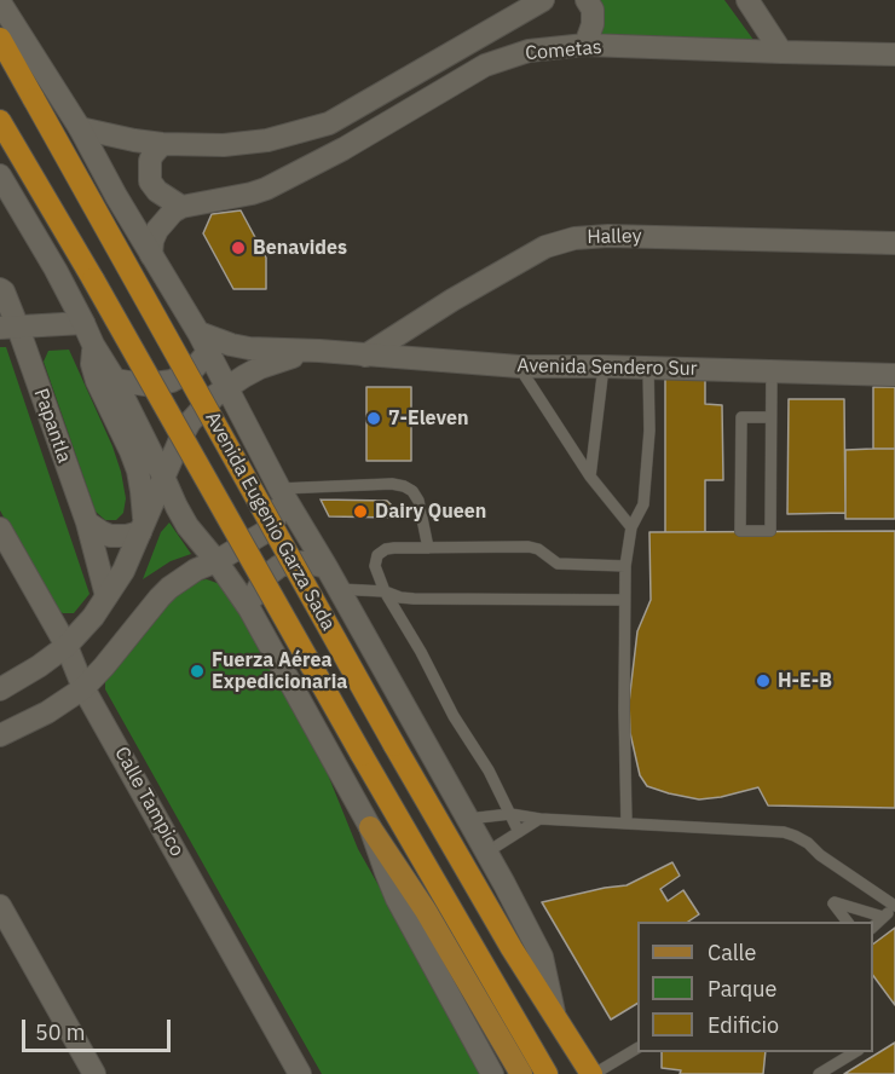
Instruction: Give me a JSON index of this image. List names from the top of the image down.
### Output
{
  "streets": {
    "highway": ["Avenida Eugenio Garza Sada"],
    "main road": [
      "Cometas",
      "Halley",
      "Avenida Sendero Sur",
      "Papantla",
      "Calle Tampico"
    ]
  },
  "crossings": [
    ["Halley", "Avenida Sendero Sur"]
  ],
  "places": [
    "Benavides",
    "7-Eleven",
    "Dairy Queen",
    "Fuerza Aérea Expedicionaria",
    "H-E-B"
  ],
  "legend": ["Calle", "Parque", "Edificio"],
  "scale_bar": "50 m"
}
